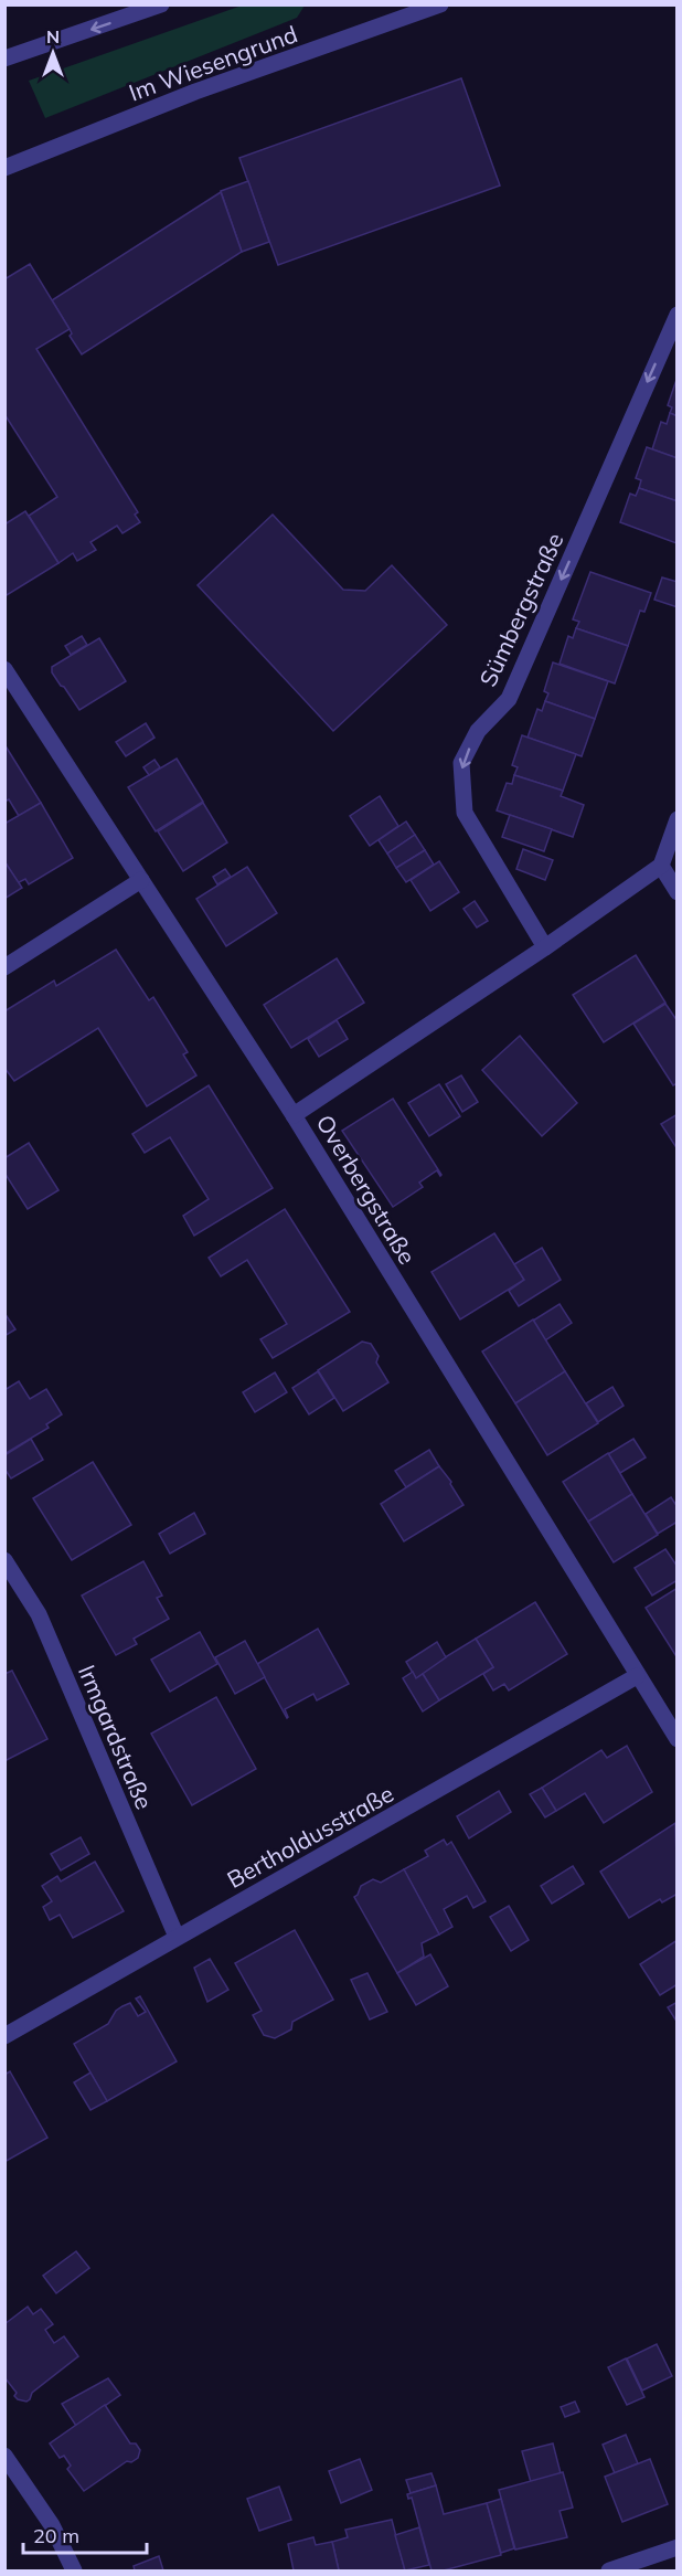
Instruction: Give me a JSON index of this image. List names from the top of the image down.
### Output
{
  "streets": {
    "street": [
      "Im Wiesengrund",
      "Sümbergstraße",
      "Overbergstraße",
      "Irmgardstraße",
      "Bertholdusstraße"
    ]
  },
  "crossings": [
    ["Overbergstraße", "Bertholdusstraße"],
    ["Irmgardstraße", "Bertholdusstraße"]
  ],
  "one_way": ["Sümbergstraße"],
  "scale_bar": "20 m",
  "north": "top"
}
